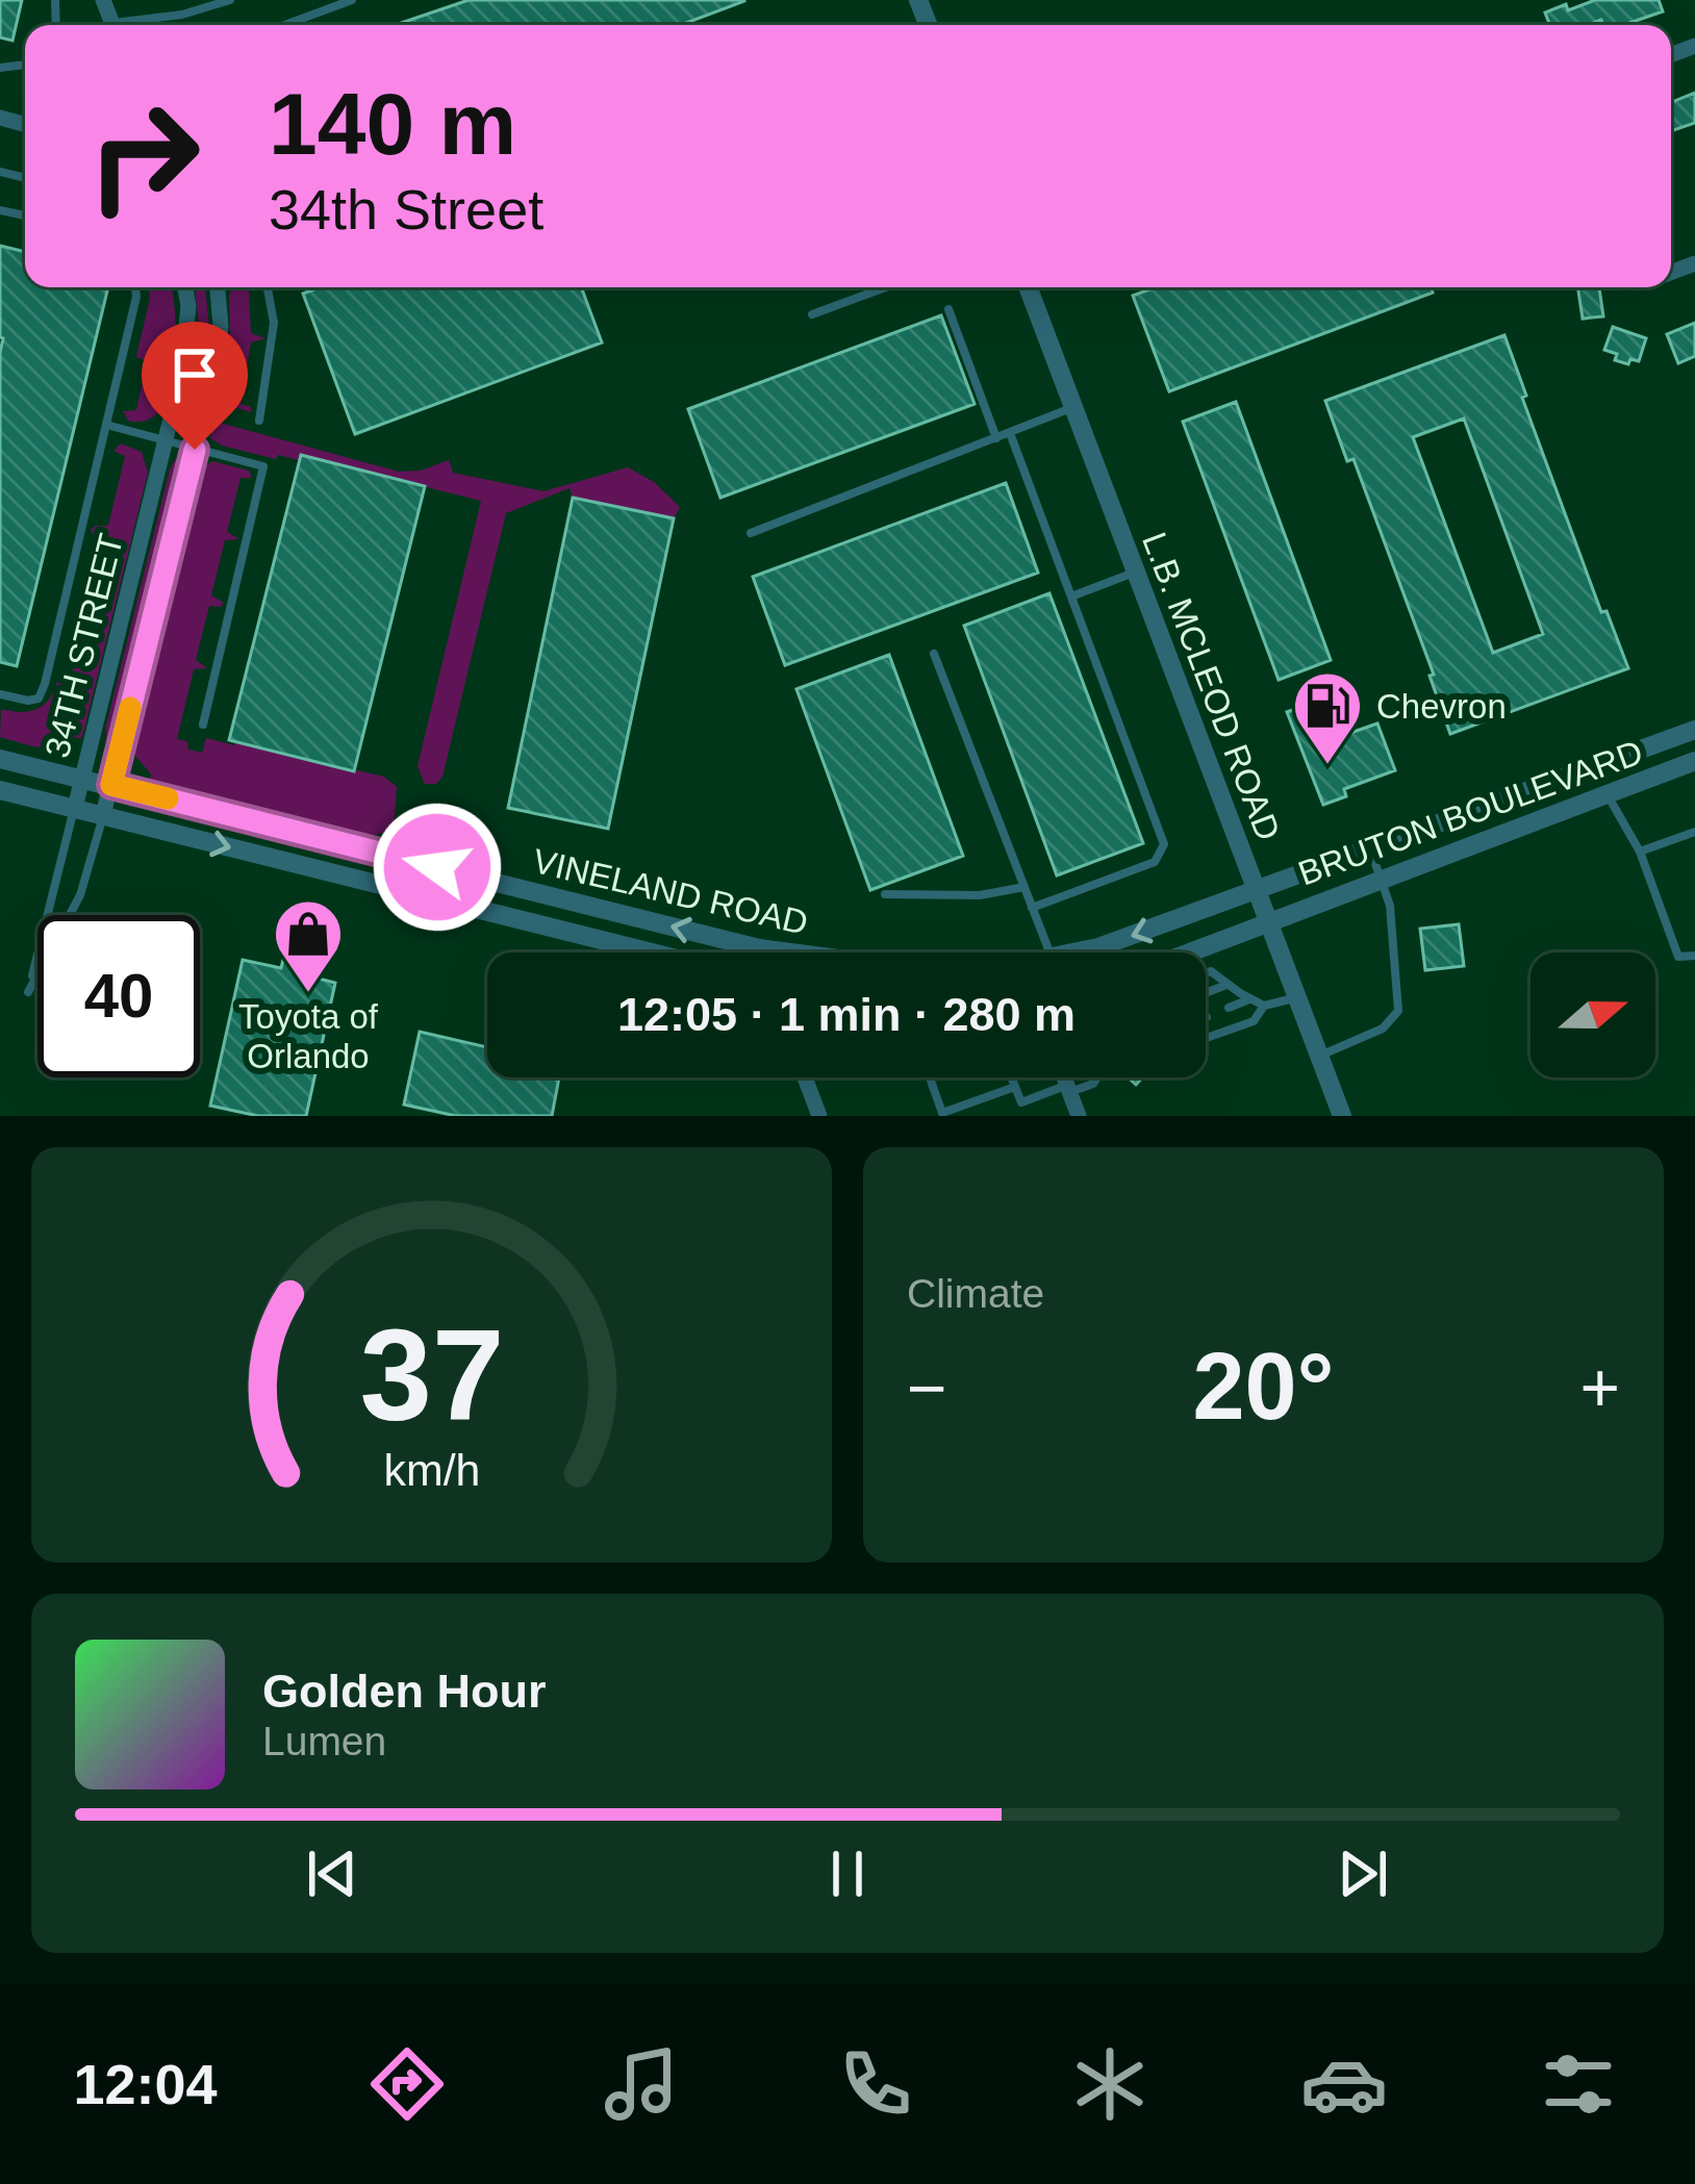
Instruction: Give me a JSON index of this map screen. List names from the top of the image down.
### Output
{
  "streets": {
    "street": [
      "34TH STREET",
      "L.B. MCLEOD ROAD",
      "BRUTON BOULEVARD",
      "VINELAND ROAD"
    ]
  },
  "crossings": [
    ["34TH STREET", "VINELAND ROAD"],
    ["L.B. MCLEOD ROAD", "BRUTON BOULEVARD"],
    ["L.B. MCLEOD ROAD", "VINELAND ROAD"],
    ["BRUTON BOULEVARD", "VINELAND ROAD"]
  ],
  "places": {
    "fuel station": ["Chevron"],
    "shop": ["Toyota of Orlando"]
  },
  "north": "right",
  "page": {
    "turn": ["140 m", "34th Street"],
    "limit": "40",
    "trip": "12:05 · 1 min · 280 m",
    "tile": "Climate",
    "heat": ["−", "20°", "+"],
    "song": ["Golden Hour", "Lumen"],
    "tabs": "12:04",
    "gauge": ["37", "km/h"]
  }
}
